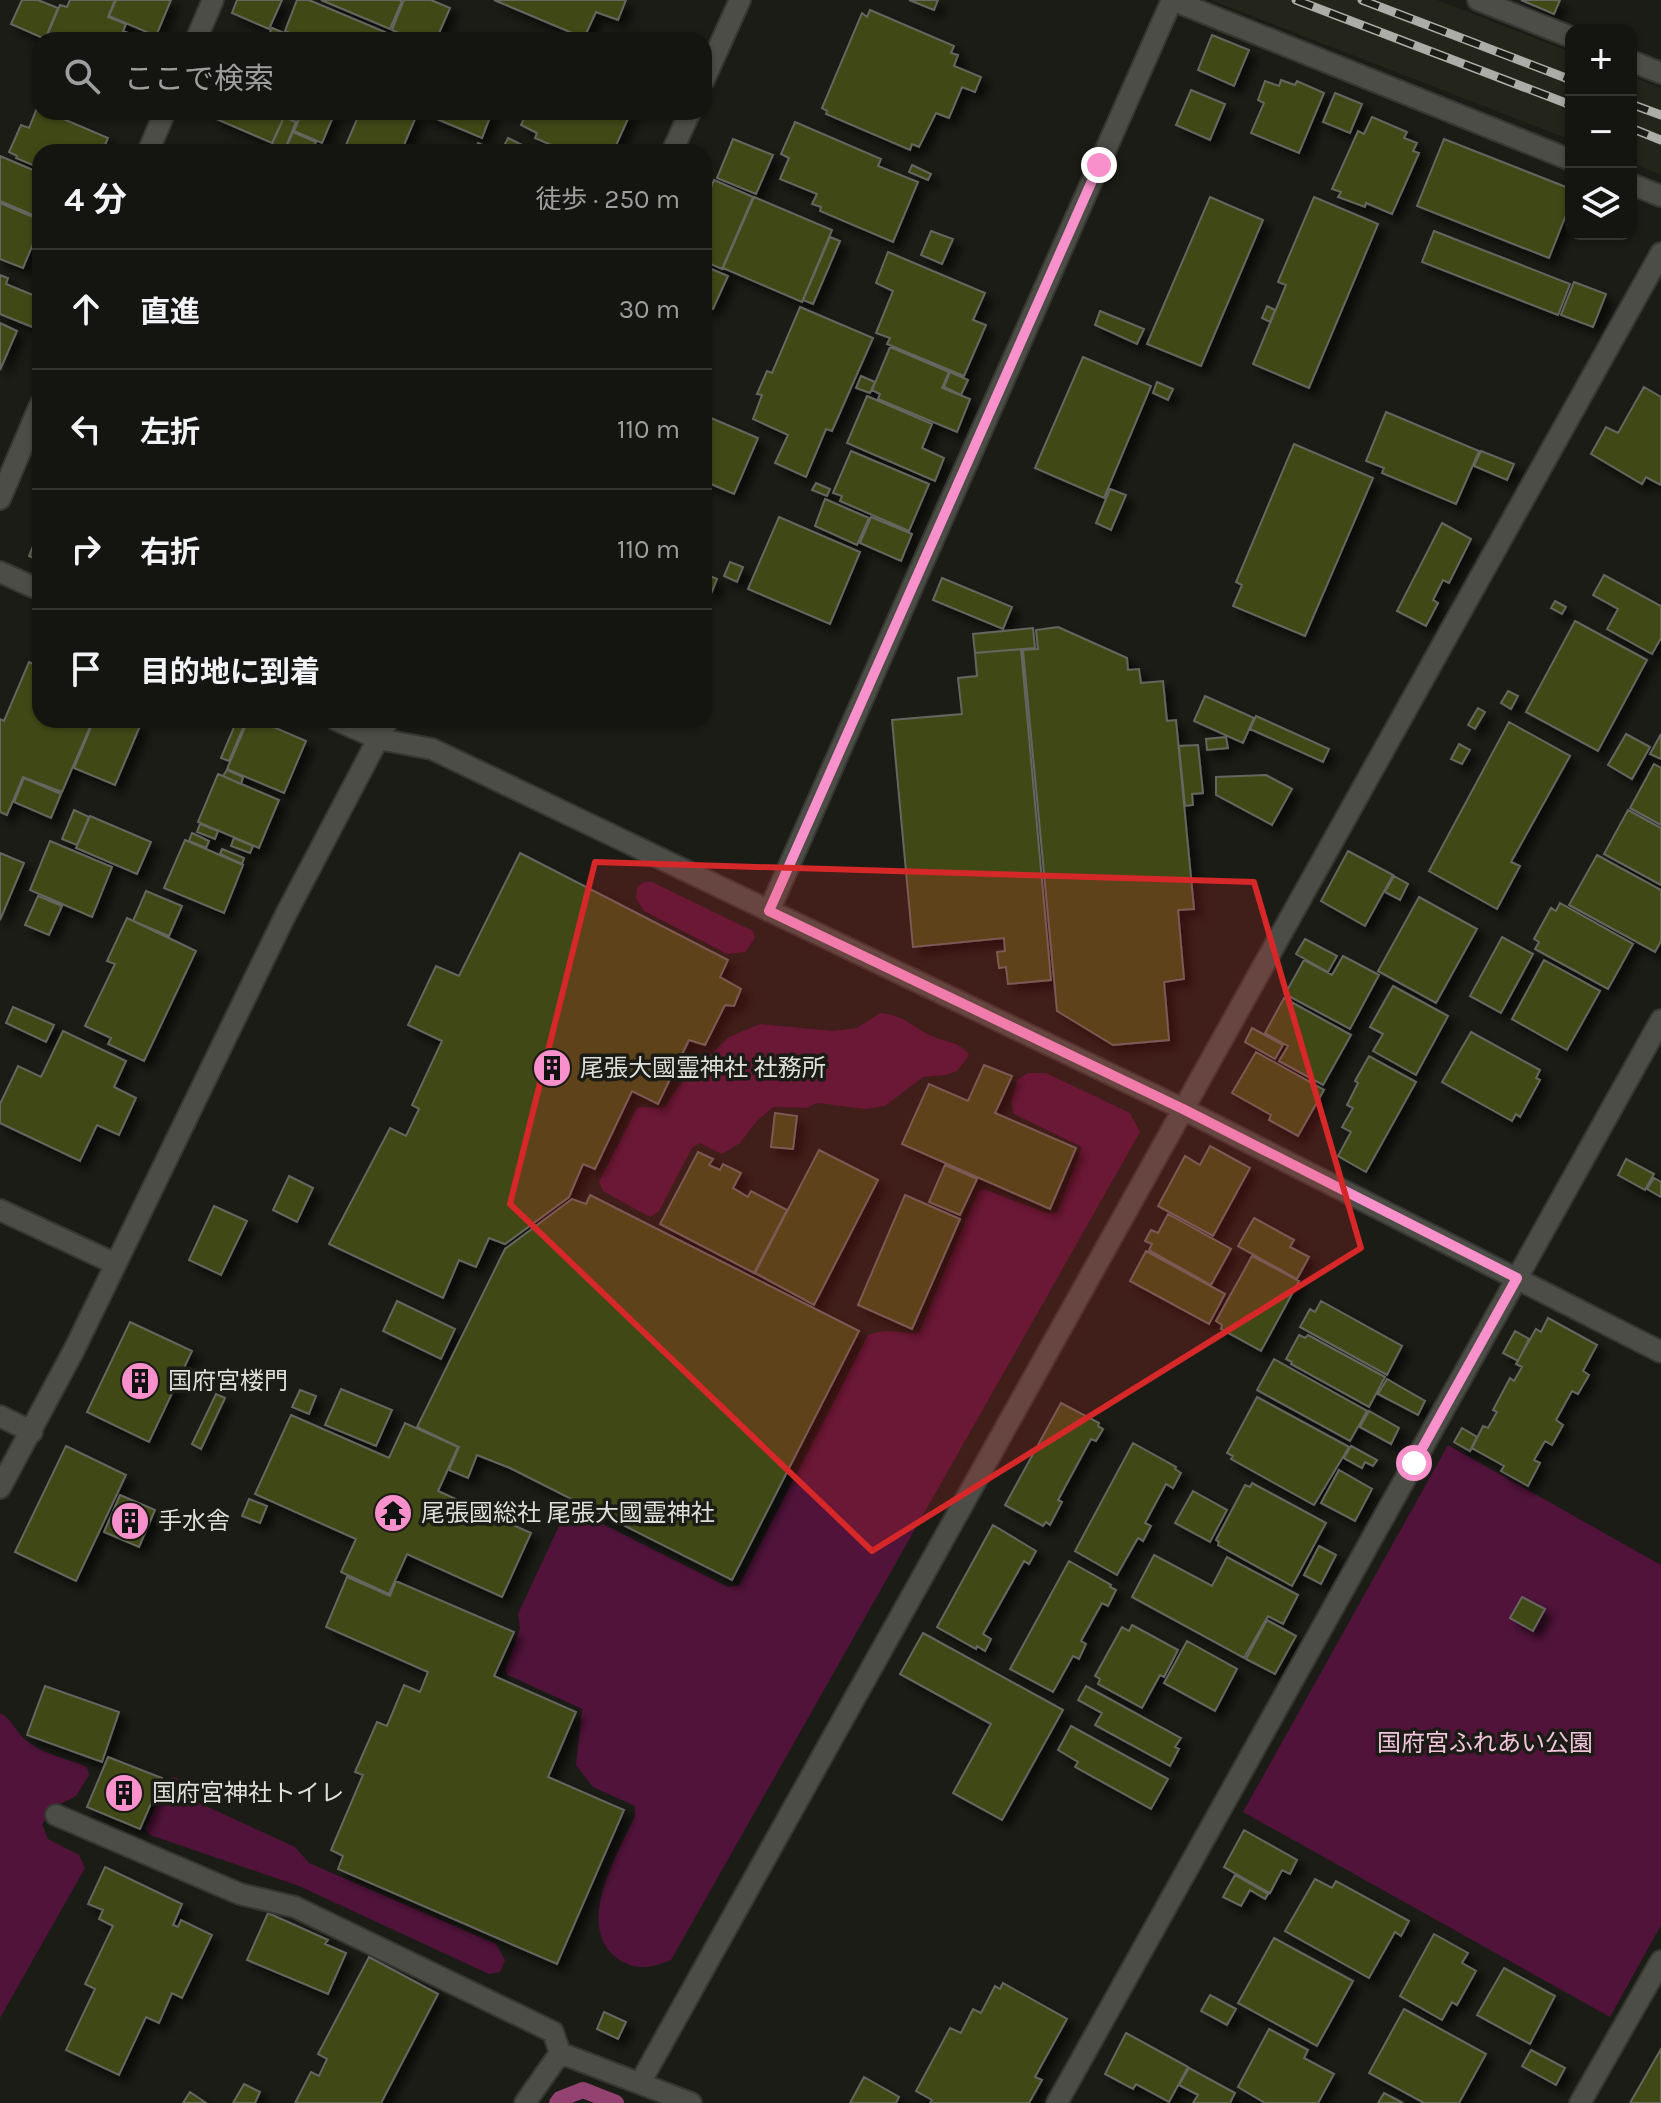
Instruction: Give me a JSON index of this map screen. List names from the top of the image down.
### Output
{
  "parks": ["国府宮ふれあい公園"],
  "places": {
    "building": [
      "尾張大國霊神社 社務所",
      "国府宮楼門",
      "手水舎",
      "国府宮神社トイレ"
    ],
    "temple": ["尾張國総社 尾張大國霊神社"]
  },
  "page": {
    "map_buttons": ["+", "−"],
    "search": "ここで検索",
    "heading": ["4 分", "徒歩 · 250 m"],
    "list": [
      ["直進", "30 m"],
      ["左折", "110 m"],
      ["右折", "110 m"],
      "目的地に到着"
    ]
  }
}
